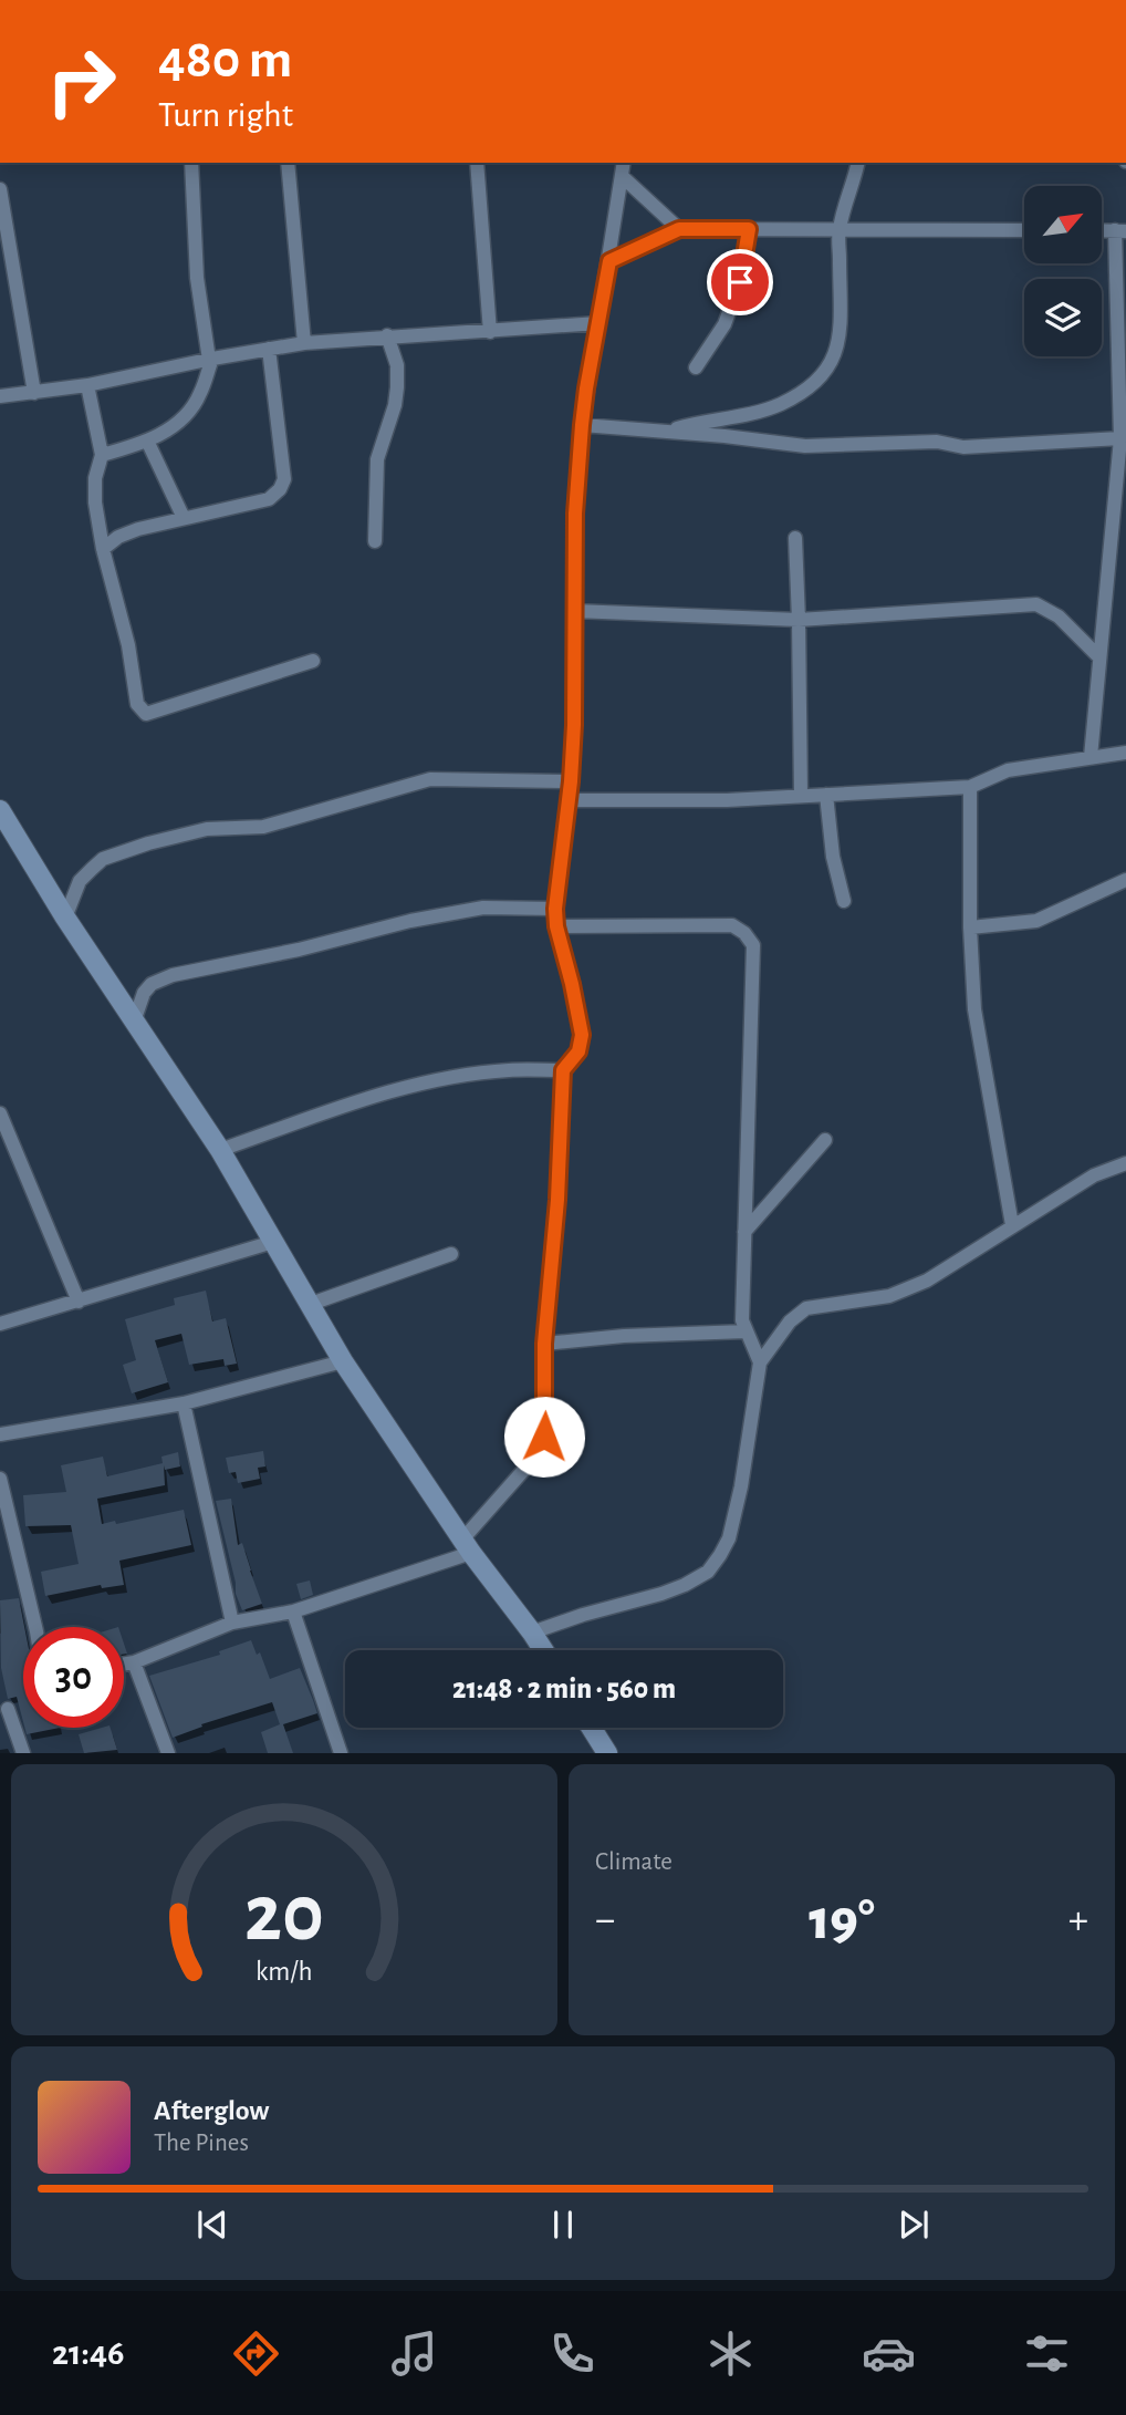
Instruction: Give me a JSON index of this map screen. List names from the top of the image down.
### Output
{
  "north": "top right",
  "page": {
    "turn": ["480 m", "Turn right"],
    "limit": "30",
    "trip": "21:48 · 2 min · 560 m",
    "tile": "Climate",
    "heat": ["−", "19°", "+"],
    "song": ["Afterglow", "The Pines"],
    "tabs": "21:46",
    "gauge": ["20", "km/h"]
  }
}
